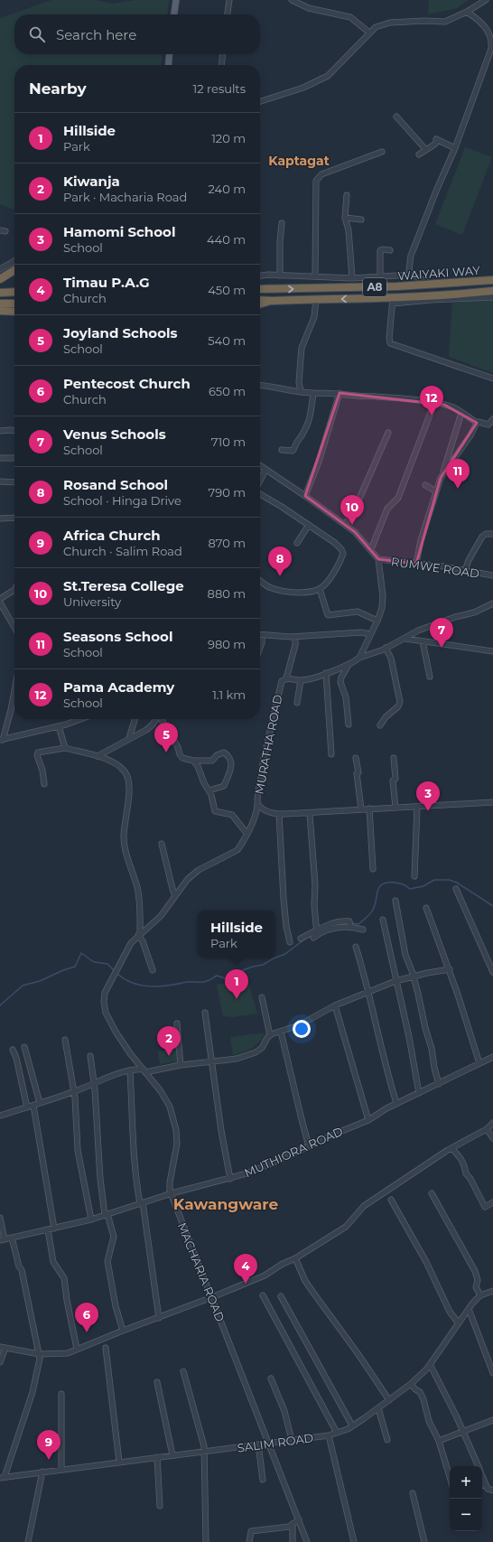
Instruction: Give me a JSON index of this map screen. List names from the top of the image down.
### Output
{
  "streets": {
    "highway": ["WAIYAKI WAY", "A8"],
    "street": [
      "RUMWE ROAD",
      "MURATHA ROAD",
      "MUTHIORA ROAD",
      "MACHARIA ROAD",
      "SALIM ROAD"
    ]
  },
  "crossings": [
    ["MURATHA ROAD", "MACHARIA ROAD"],
    ["MUTHIORA ROAD", "MACHARIA ROAD"],
    ["MACHARIA ROAD", "SALIM ROAD"]
  ],
  "districts": ["Kaptagat", "Kawangware"],
  "page": {
    "search": "Search here",
    "heading": ["Nearby", "12 results"],
    "list": [
      {
        "mark": "1",
        "name": "Hillside",
        "note": "Park",
        "value": "120 m"
      },
      {
        "mark": "2",
        "name": "Kiwanja",
        "note": "Park · Macharia Road",
        "value": "240 m"
      },
      {
        "mark": "3",
        "name": "Hamomi School",
        "note": "School",
        "value": "440 m"
      },
      {
        "mark": "4",
        "name": "Timau P.A.G",
        "note": "Church",
        "value": "450 m"
      },
      {
        "mark": "5",
        "name": "Joyland Schools",
        "note": "School",
        "value": "540 m"
      },
      {
        "mark": "6",
        "name": "Pentecost Church",
        "note": "Church",
        "value": "650 m"
      },
      {
        "mark": "7",
        "name": "Venus Schools",
        "note": "School",
        "value": "710 m"
      },
      {
        "mark": "8",
        "name": "Rosand School",
        "note": "School · Hinga Drive",
        "value": "790 m"
      },
      {
        "mark": "9",
        "name": "Africa Church",
        "note": "Church · Salim Road",
        "value": "870 m"
      },
      {
        "mark": "10",
        "name": "St.Teresa College",
        "note": "University",
        "value": "880 m"
      },
      {
        "mark": "11",
        "name": "Seasons School",
        "note": "School",
        "value": "980 m"
      },
      {
        "mark": "12",
        "name": "Pama Academy",
        "note": "School",
        "value": "1.1 km"
      }
    ],
    "pins": [
      "12",
      "11",
      "10",
      "8",
      "7",
      "5",
      "3",
      "1",
      "2",
      "4",
      "6",
      "9"
    ],
    "popup": ["Hillside", "Park"],
    "map_buttons": ["+", "−"]
  }
}
